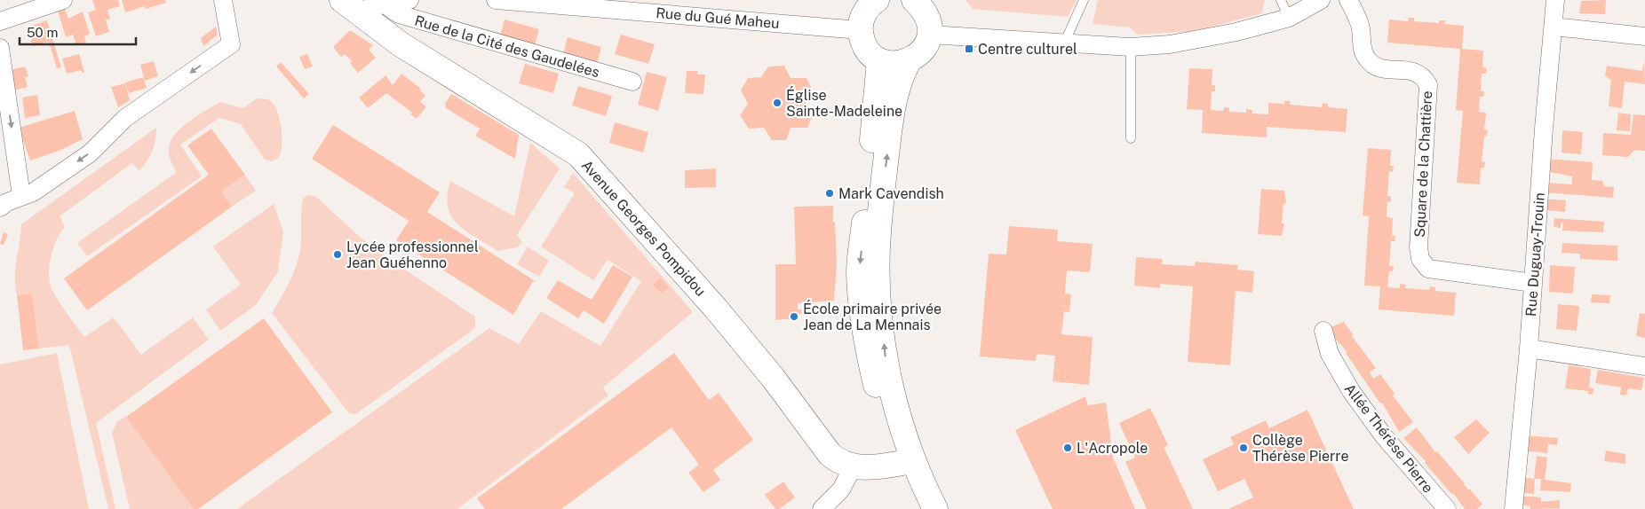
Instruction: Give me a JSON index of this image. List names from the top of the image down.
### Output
{
  "streets": {
    "street": [
      "Rue du Gué Maheu",
      "Rue de la Cité des Gaudelées",
      "Square de la Chattière",
      "Avenue Georges Pompidou",
      "Rue Duguay-Trouin",
      "Allée Thérèse Pierre"
    ]
  },
  "crossings": [
    ["Square de la Chattière", "Rue Duguay-Trouin"]
  ],
  "places": {
    "transit": ["Centre culturel"],
    "other": [
      "Église Sainte-Madeleine",
      "Mark Cavendish",
      "Lycée professionnel Jean Guéhenno",
      "École primaire privée Jean de La Mennais",
      "L'Acropole",
      "Collège Thérèse Pierre"
    ]
  },
  "scale_bar": "50 m"
}
